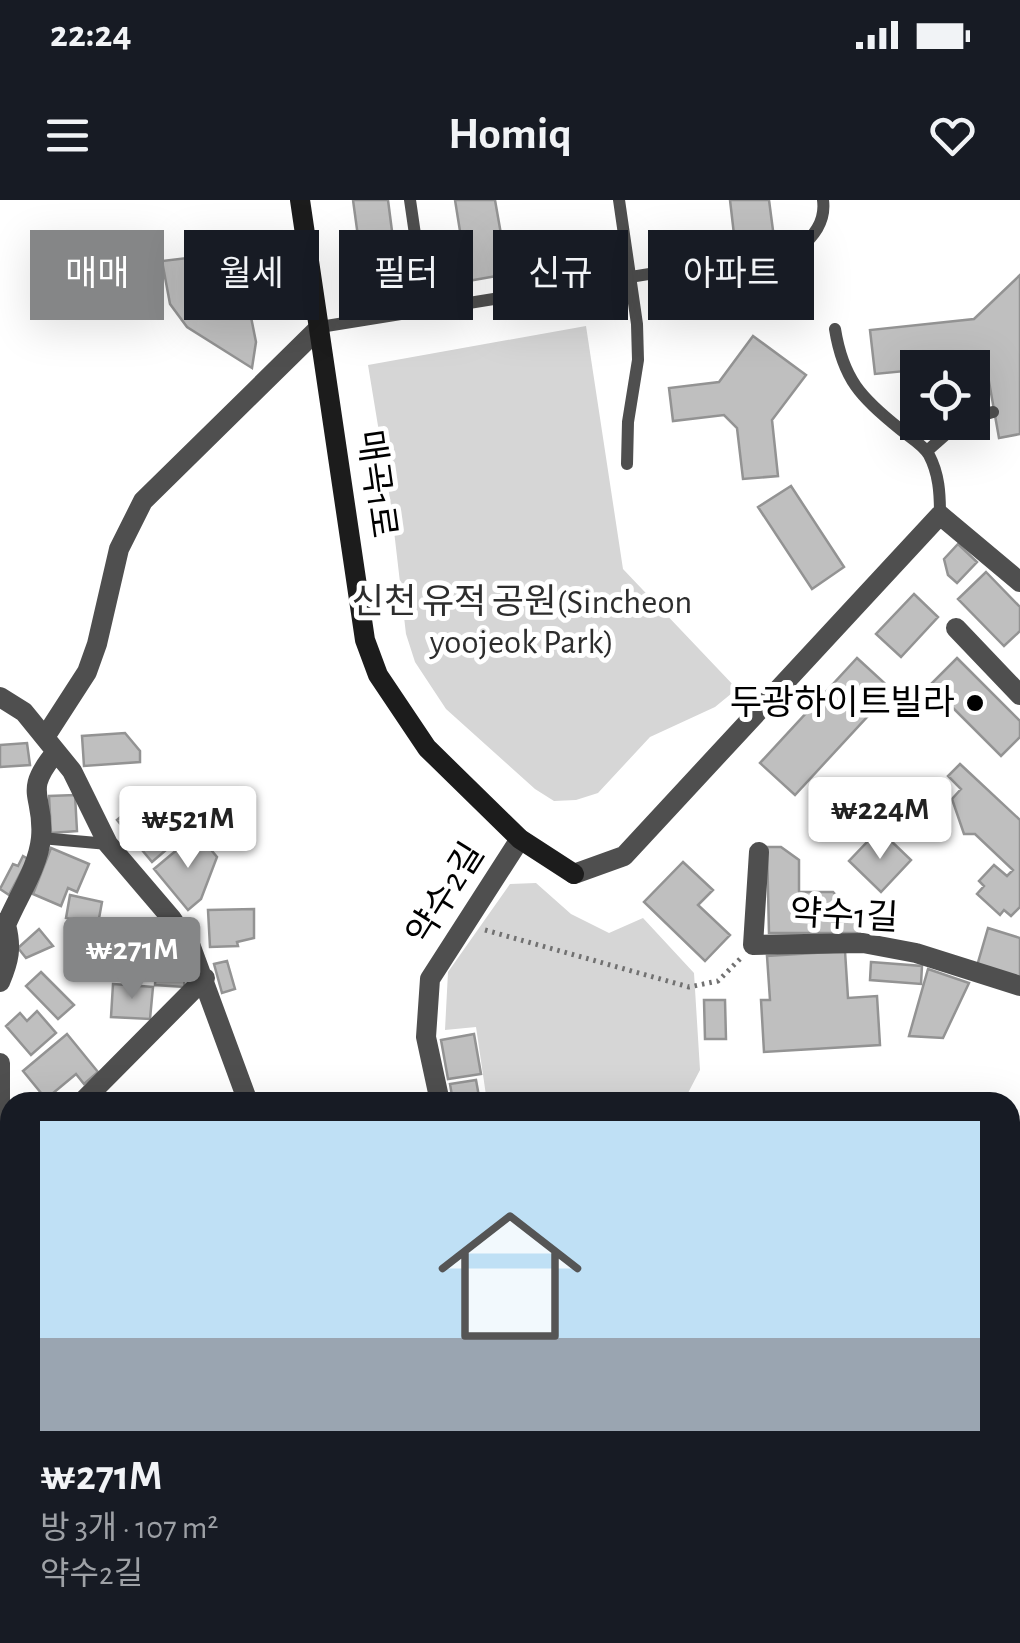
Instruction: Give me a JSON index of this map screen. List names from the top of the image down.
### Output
{
  "streets": {
    "street": ["매곡1로", "약수2길", "약수1길"]
  },
  "crossings": [
    ["매곡1로", "약수2길"]
  ],
  "parks": ["신천 유적 공원(Sincheon yoojeok Park)"],
  "places": ["두광하이트빌라"],
  "page": {
    "status": "22:24",
    "header": "Homiq",
    "chip": [
      "매매",
      "월세",
      "필터",
      "신규",
      "아파트"
    ],
    "price": ["₩224M", "₩521M", "₩271M"],
    "list": [
      {
        "name": "₩271M",
        "note": "방 3개 · 107 m² · 약수2길"
      }
    ]
  }
}
